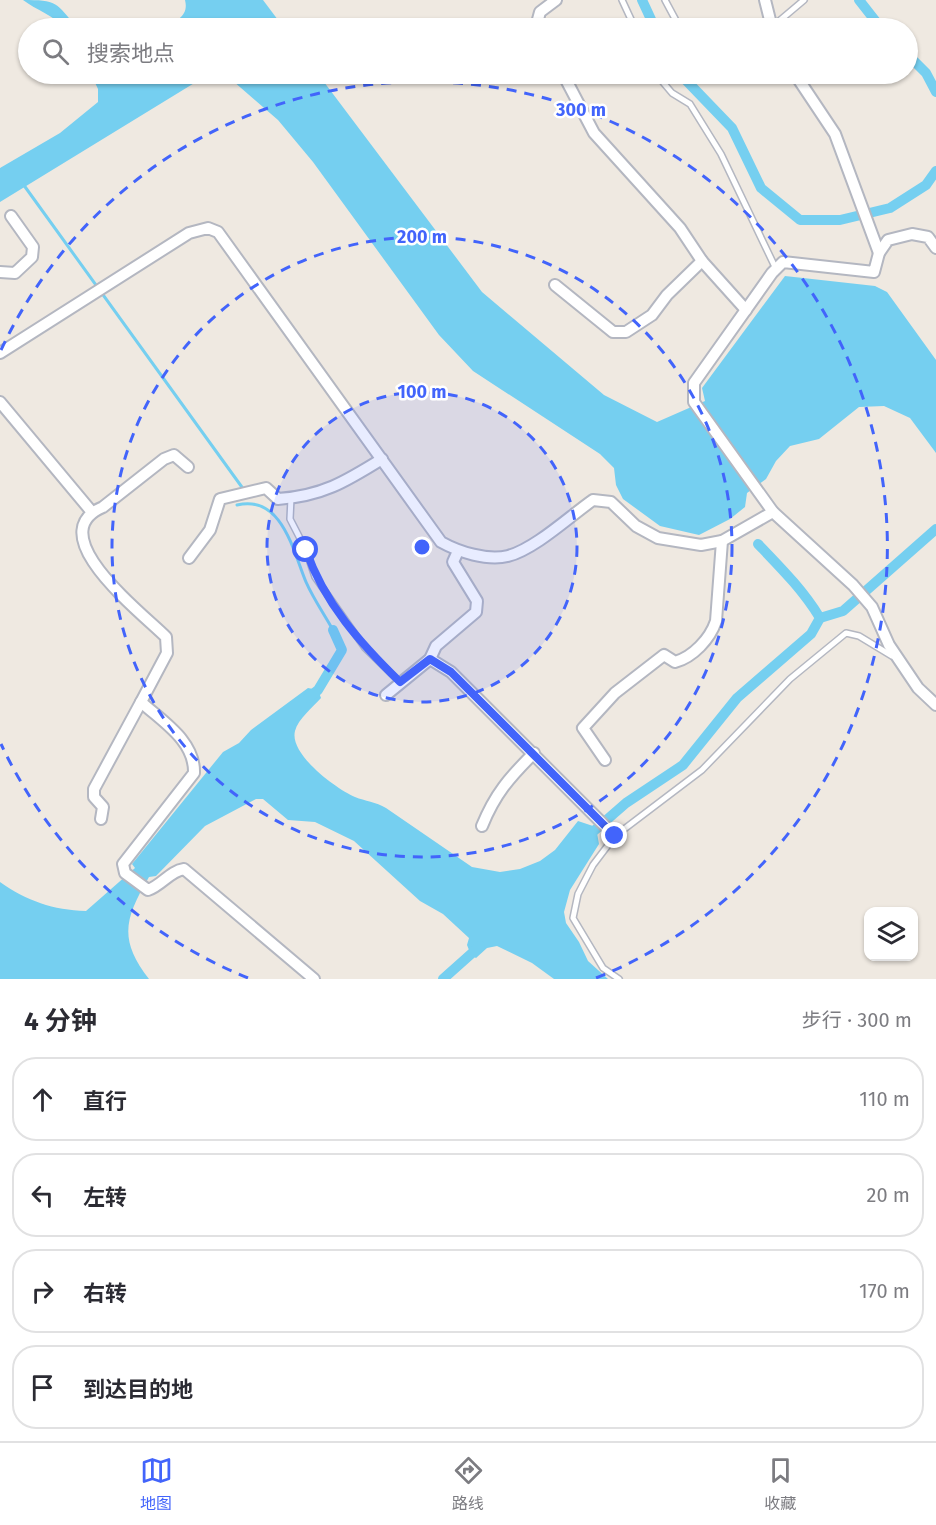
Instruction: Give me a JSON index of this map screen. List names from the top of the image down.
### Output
{
  "page": {
    "search": "搜索地点",
    "heading": ["4 分钟", "步行 · 300 m"],
    "list": [
      ["直行", "110 m"],
      ["左转", "20 m"],
      ["右转", "170 m"],
      "到达目的地"
    ],
    "nav": ["地图", "路线", "收藏"]
  },
  "rings": ["300 m", "200 m", "100 m"]
}
